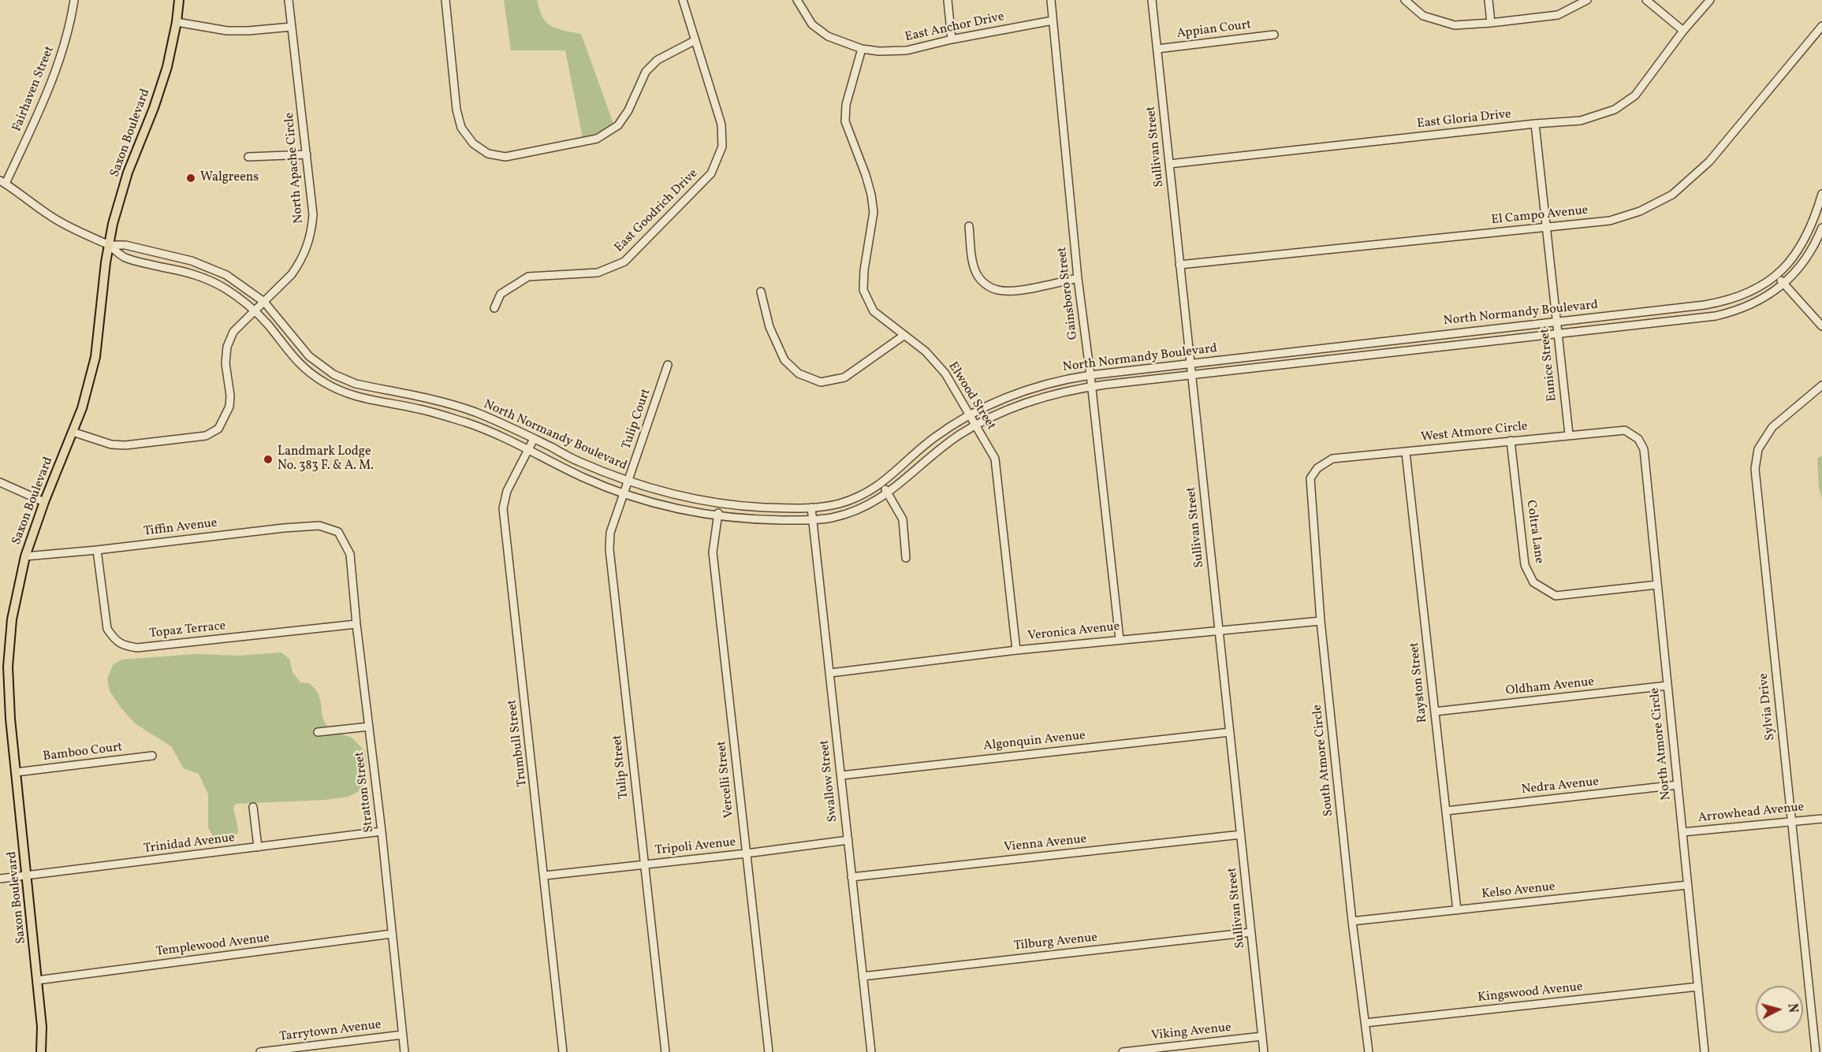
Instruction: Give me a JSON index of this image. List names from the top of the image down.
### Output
{
  "streets": {
    "main road": ["Saxon Boulevard"],
    "street": [
      "East Anchor Drive",
      "Appian Court",
      "Fairhaven Street",
      "East Gloria Drive",
      "Sullivan Street",
      "North Apache Circle",
      "East Goodrich Drive",
      "El Campo Avenue",
      "Gainsboro Street",
      "North Normandy Boulevard",
      "Eunice Street",
      "Elwood Street",
      "Tulip Court",
      "West Atmore Circle",
      "Tiffin Avenue",
      "Coltra Lane",
      "Topaz Terrace",
      "Veronica Avenue",
      "Rayston Street",
      "Oldham Avenue",
      "Sylvia Drive",
      "Algonquin Avenue",
      "Trumbull Street",
      "North Atmore Circle",
      "Bamboo Court",
      "South Atmore Circle",
      "Tulip Street",
      "Vercelli Street",
      "Swallow Street",
      "Nedra Avenue",
      "Stratton Street",
      "Arrowhead Avenue",
      "Trinidad Avenue",
      "Vienna Avenue",
      "Tripoli Avenue",
      "Kelso Avenue",
      "Tilburg Avenue",
      "Templewood Avenue",
      "Kingswood Avenue",
      "Tarrytown Avenue",
      "Viking Avenue"
    ]
  },
  "crossings": [
    ["East Anchor Drive", "Gainsboro Street"],
    ["East Anchor Drive", "Elwood Street"],
    ["Appian Court", "Sullivan Street"],
    ["Fairhaven Street", "North Normandy Boulevard"],
    ["East Gloria Drive", "Sullivan Street"],
    ["East Gloria Drive", "Eunice Street"],
    ["Saxon Boulevard", "North Apache Circle"],
    ["Saxon Boulevard", "North Normandy Boulevard"],
    ["Saxon Boulevard", "Tiffin Avenue"],
    ["Saxon Boulevard", "Bamboo Court"],
    ["Saxon Boulevard", "Trinidad Avenue"],
    ["Saxon Boulevard", "Templewood Avenue"],
    ["Sullivan Street", "El Campo Avenue"],
    ["Sullivan Street", "North Normandy Boulevard"],
    ["Sullivan Street", "Veronica Avenue"],
    ["Sullivan Street", "Algonquin Avenue"],
    ["Sullivan Street", "Vienna Avenue"],
    ["Sullivan Street", "Tilburg Avenue"],
    ["Sullivan Street", "Viking Avenue"],
    ["North Apache Circle", "North Normandy Boulevard"],
    ["El Campo Avenue", "Eunice Street"],
    ["Gainsboro Street", "North Normandy Boulevard"],
    ["Gainsboro Street", "Veronica Avenue"],
    ["North Normandy Boulevard", "Eunice Street"],
    ["North Normandy Boulevard", "Elwood Street"],
    ["North Normandy Boulevard", "Tulip Court"],
    ["North Normandy Boulevard", "Trumbull Street"],
    ["North Normandy Boulevard", "Tulip Street"],
    ["North Normandy Boulevard", "Vercelli Street"],
    ["North Normandy Boulevard", "Swallow Street"],
    ["Eunice Street", "West Atmore Circle"],
    ["Elwood Street", "Veronica Avenue"],
    ["Tulip Court", "Tulip Street"],
    ["West Atmore Circle", "Coltra Lane"],
    ["West Atmore Circle", "Rayston Street"],
    ["West Atmore Circle", "North Atmore Circle"],
    ["West Atmore Circle", "South Atmore Circle"],
    ["Tiffin Avenue", "Topaz Terrace"],
    ["Tiffin Avenue", "Stratton Street"],
    ["Coltra Lane", "North Atmore Circle"],
    ["Topaz Terrace", "Stratton Street"],
    ["Veronica Avenue", "South Atmore Circle"],
    ["Veronica Avenue", "Swallow Street"],
    ["Rayston Street", "Oldham Avenue"],
    ["Rayston Street", "Nedra Avenue"],
    ["Rayston Street", "Kelso Avenue"],
    ["Oldham Avenue", "North Atmore Circle"],
    ["Sylvia Drive", "Arrowhead Avenue"],
    ["Algonquin Avenue", "Swallow Street"],
    ["Trumbull Street", "Tripoli Avenue"],
    ["North Atmore Circle", "Nedra Avenue"],
    ["North Atmore Circle", "Arrowhead Avenue"],
    ["North Atmore Circle", "Kelso Avenue"],
    ["North Atmore Circle", "Kingswood Avenue"],
    ["South Atmore Circle", "Kelso Avenue"],
    ["South Atmore Circle", "Kingswood Avenue"],
    ["Tulip Street", "Tripoli Avenue"],
    ["Vercelli Street", "Tripoli Avenue"],
    ["Swallow Street", "Vienna Avenue"],
    ["Swallow Street", "Tripoli Avenue"],
    ["Swallow Street", "Tilburg Avenue"],
    ["Stratton Street", "Trinidad Avenue"],
    ["Stratton Street", "Templewood Avenue"],
    ["Stratton Street", "Tarrytown Avenue"]
  ],
  "places": ["Walgreens", "Landmark Lodge No. 383 F. & A. M."],
  "north": "right"
}
